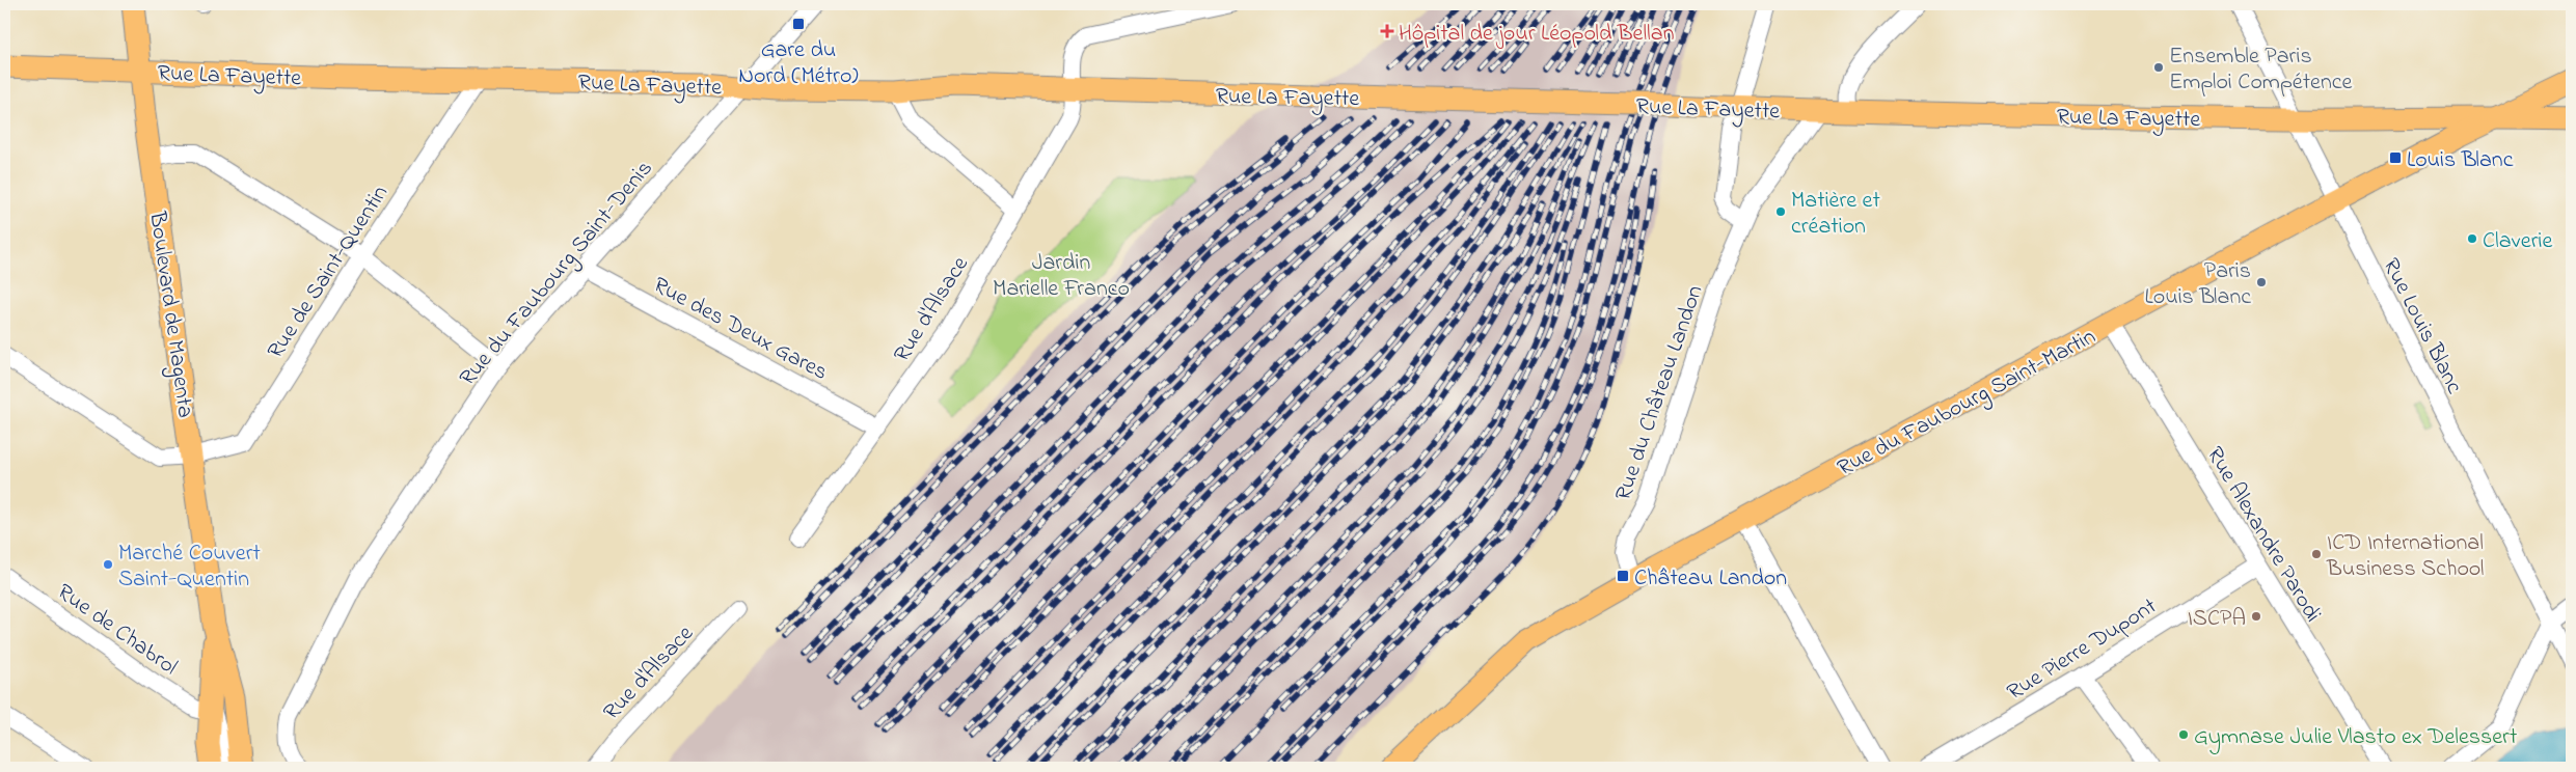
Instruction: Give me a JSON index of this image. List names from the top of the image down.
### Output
{
  "streets": {
    "main road": ["Rue La Fayette", "Boulevard de Magenta", "Rue du Faubourg Saint-Martin"],
    "street": [
      "Rue de Saint-Quentin",
      "Rue du Faubourg Saint-Denis",
      "Rue d'Alsace",
      "Rue Louis Blanc",
      "Rue des Deux Gares",
      "Rue du Château Landon",
      "Rue Alexandre Parodi",
      "Rue de Chabrol",
      "Rue Pierre Dupont"
    ]
  },
  "crossings": [
    ["Rue La Fayette", "Rue de Saint-Quentin"],
    ["Rue La Fayette", "Rue du Faubourg Saint-Denis"],
    ["Rue La Fayette", "Rue d'Alsace"],
    ["Rue La Fayette", "Boulevard de Magenta"],
    ["Rue La Fayette", "Rue Louis Blanc"],
    ["Rue La Fayette", "Rue du Château Landon"],
    ["Rue La Fayette", "Rue du Faubourg Saint-Martin"],
    ["Rue de Saint-Quentin", "Boulevard de Magenta"],
    ["Rue du Faubourg Saint-Denis", "Rue des Deux Gares"],
    ["Rue d'Alsace", "Rue des Deux Gares"],
    ["Boulevard de Magenta", "Rue de Chabrol"],
    ["Rue Louis Blanc", "Rue du Faubourg Saint-Martin"],
    ["Rue du Château Landon", "Rue du Faubourg Saint-Martin"],
    ["Rue du Faubourg Saint-Martin", "Rue Alexandre Parodi"],
    ["Rue Alexandre Parodi", "Rue Pierre Dupont"]
  ],
  "parks": ["Jardin Marielle Franco"],
  "places": {
    "transit": ["Gare du Nord (Métro)", "Louis Blanc", "Château Landon"],
    "health": ["Hôpital de jour Léopold Bellan"],
    "other": [
      "Ensemble Paris Emploi Compétence",
      "Matière et création",
      "Claverie",
      "Paris Louis Blanc",
      "ICD International Business School",
      "Marché Couvert Saint-Quentin",
      "ISCPA",
      "Gymnase Julie Vlasto ex Delessert"
    ]
  }
}
